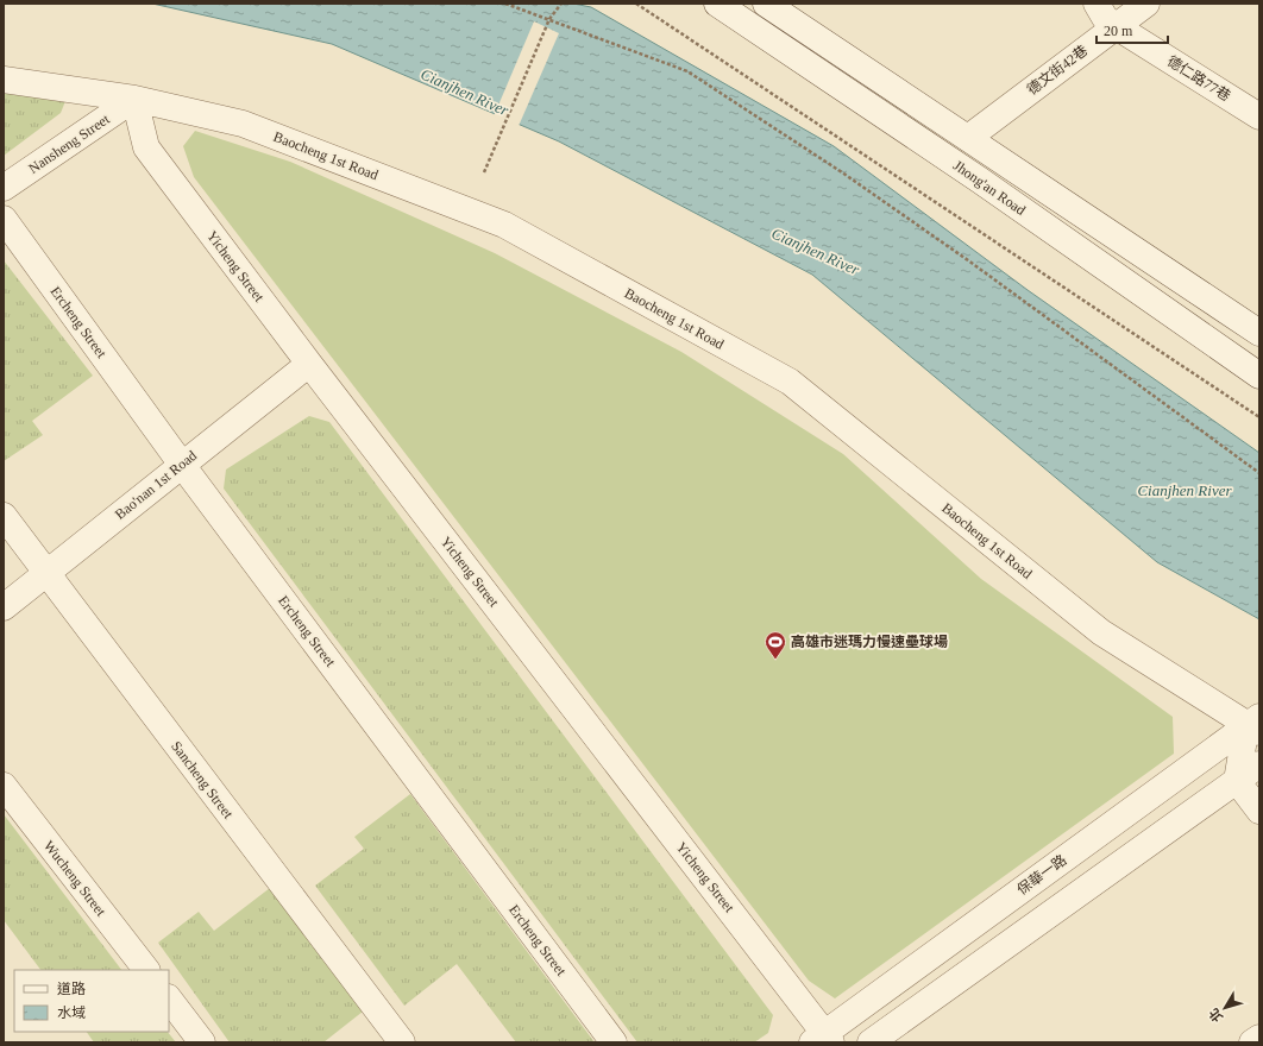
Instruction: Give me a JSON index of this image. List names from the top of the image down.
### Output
{
  "streets": {
    "street": [
      "德文街42巷",
      "德仁路77巷",
      "Nansheng Street",
      "Baocheng 1st Road",
      "Jhong'an Road",
      "Yicheng Street",
      "Ercheng Street",
      "Bao'nan 1st Road",
      "Sancheng Street",
      "保華一路",
      "Wucheng Street"
    ]
  },
  "crossings": [
    ["德文街42巷", "德仁路77巷"],
    ["德文街42巷", "Jhong'an Road"],
    ["Nansheng Street", "Baocheng 1st Road"],
    ["Nansheng Street", "Yicheng Street"],
    ["Baocheng 1st Road", "Yicheng Street"],
    ["Baocheng 1st Road", "保華一路"],
    ["Yicheng Street", "Bao'nan 1st Road"],
    ["Yicheng Street", "保華一路"],
    ["Ercheng Street", "Bao'nan 1st Road"],
    ["Bao'nan 1st Road", "Sancheng Street"]
  ],
  "water": ["Cianjhen River"],
  "places": {
    "sports": ["高雄市迷瑪力慢速壘球場"]
  },
  "legend": ["道路", "水域"],
  "scale_bar": "20 m",
  "north": "bottom left"
}
